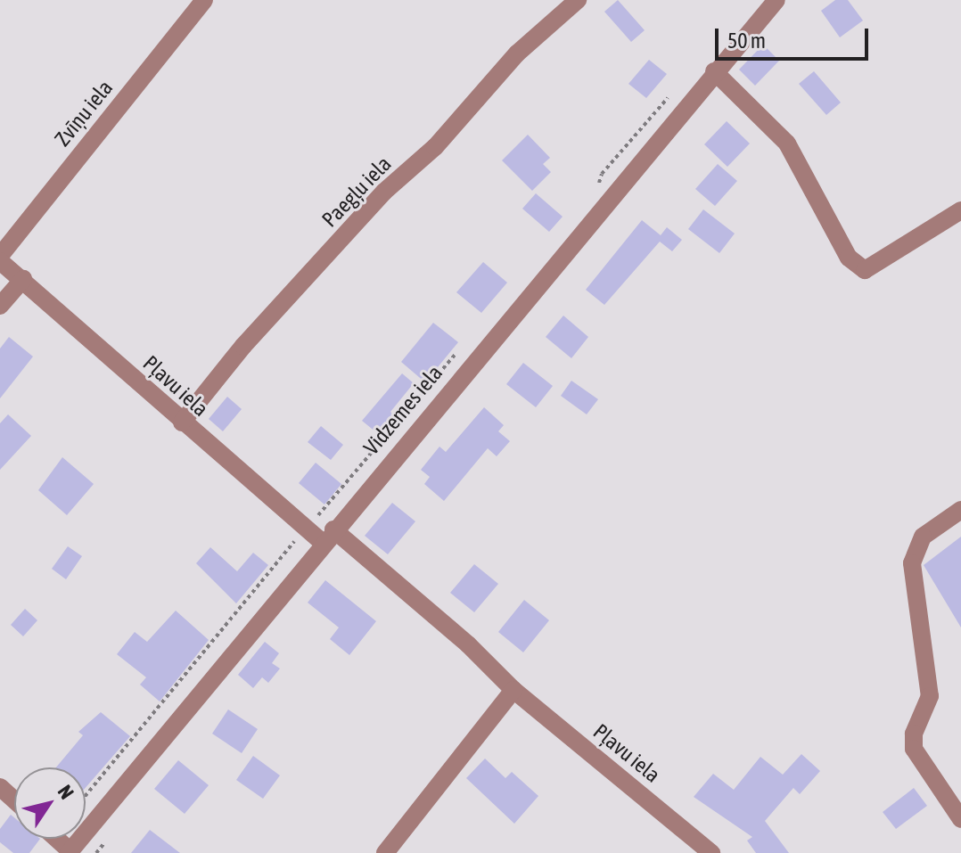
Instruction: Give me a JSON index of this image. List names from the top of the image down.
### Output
{
  "streets": {
    "street": [
      "Zvīņu iela",
      "Paegļu iela",
      "Pļavu iela",
      "Vidzemes iela"
    ]
  },
  "crossings": [
    ["Paegļu iela", "Pļavu iela"],
    ["Pļavu iela", "Vidzemes iela"]
  ],
  "scale_bar": "50 m",
  "north": "top right"
}
